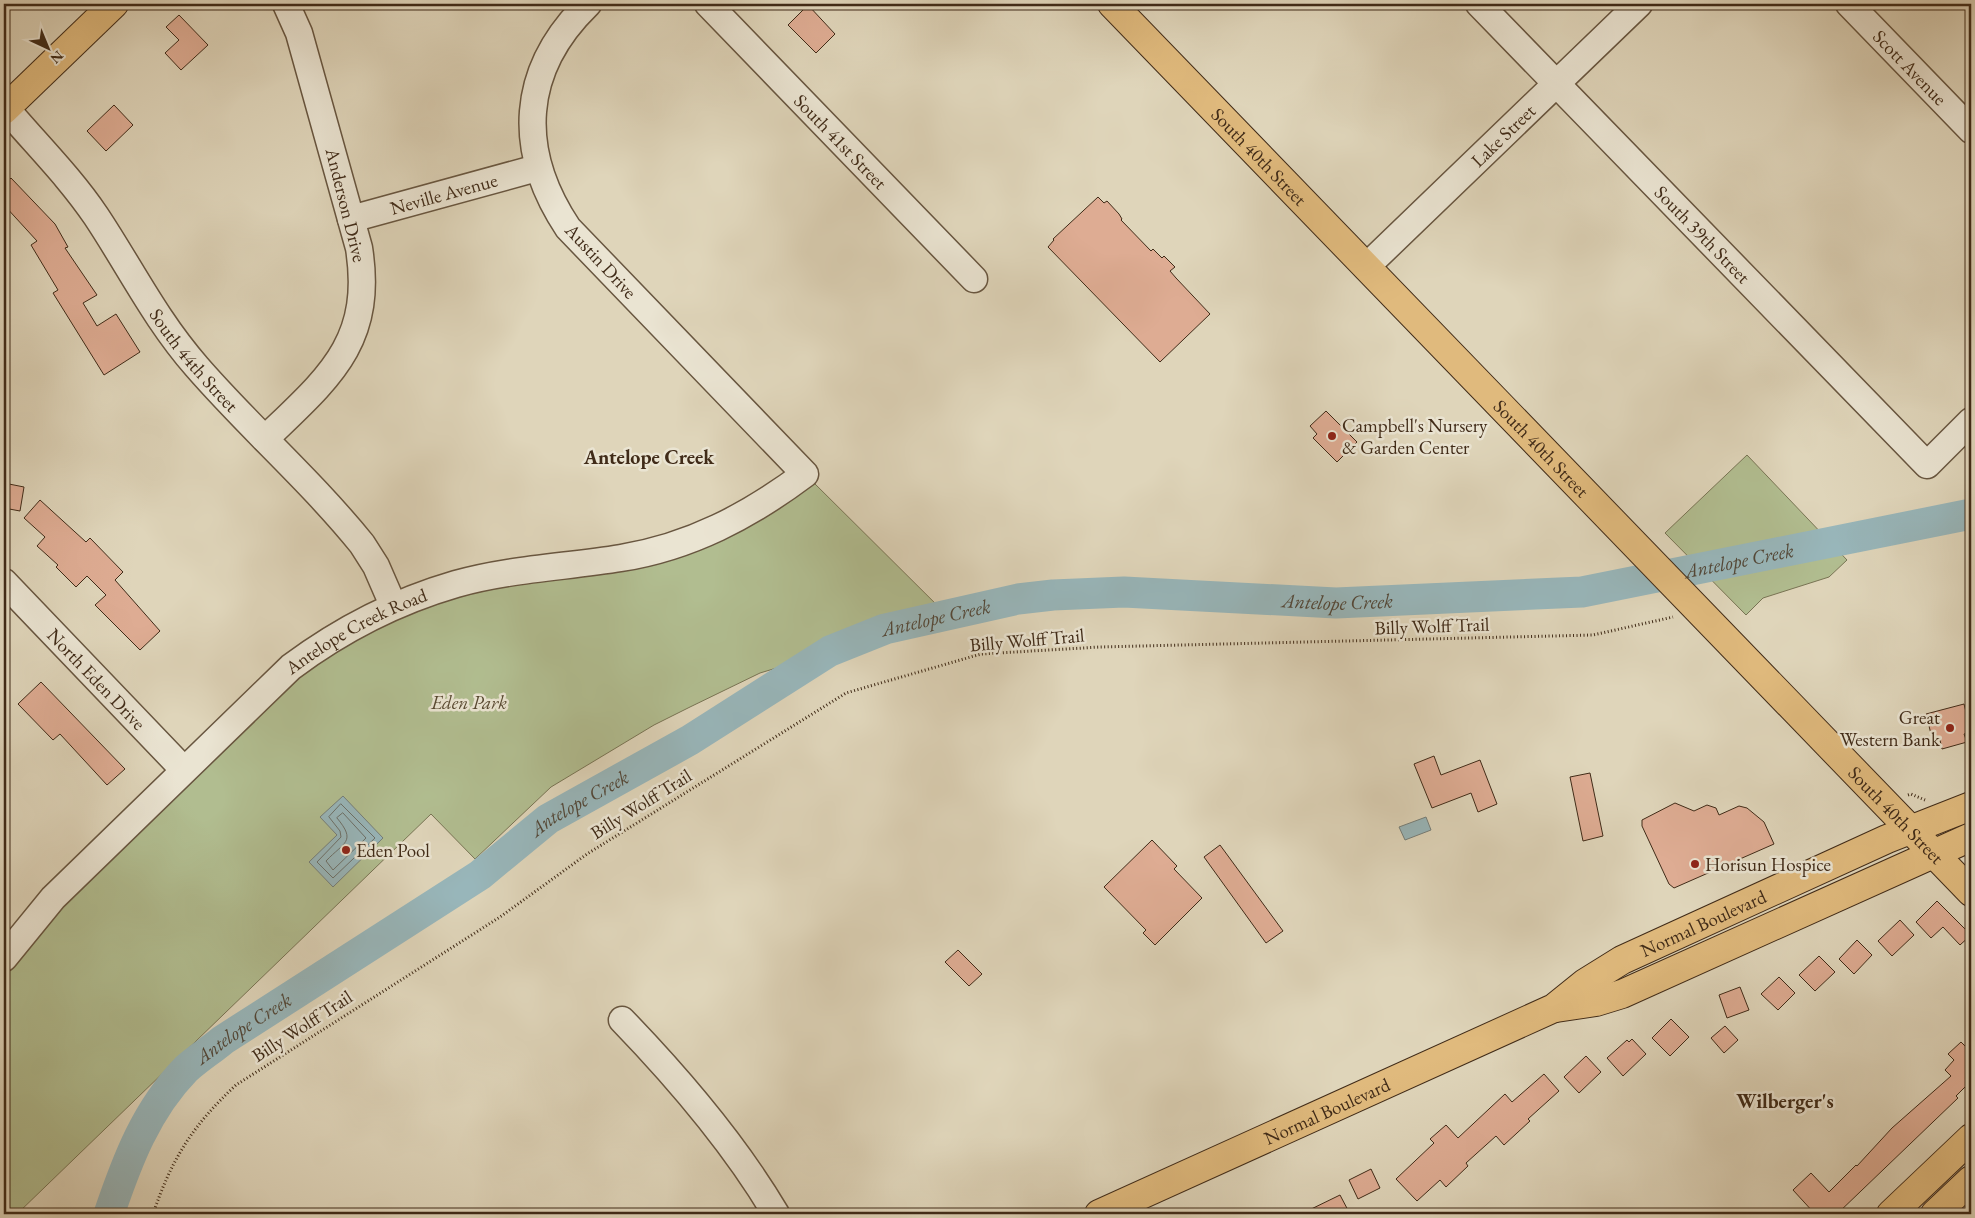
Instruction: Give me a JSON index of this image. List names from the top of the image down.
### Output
{
  "streets": {
    "main road": ["South 40th Street", "Normal Boulevard"],
    "street": [
      "Scott Avenue",
      "Lake Street",
      "South 41st Street",
      "Neville Avenue",
      "Anderson Drive",
      "South 39th Street",
      "Austin Drive",
      "South 44th Street",
      "Antelope Creek Road",
      "North Eden Drive"
    ],
    "path": ["Billy Wolff Trail"]
  },
  "crossings": [
    ["Lake Street", "South 40th Street"],
    ["Lake Street", "South 39th Street"],
    ["South 40th Street", "Normal Boulevard"],
    ["Neville Avenue", "Anderson Drive"],
    ["Neville Avenue", "Austin Drive"],
    ["Anderson Drive", "South 44th Street"],
    ["Austin Drive", "Antelope Creek Road"],
    ["South 44th Street", "Antelope Creek Road"],
    ["Antelope Creek Road", "North Eden Drive"]
  ],
  "districts": ["Antelope Creek", "Wilberger's"],
  "water": ["Antelope Creek"],
  "parks": ["Eden Park"],
  "places": [
    "Campbell's Nursery & Garden Center",
    "Great Western Bank",
    "Eden Pool",
    "Horisun Hospice"
  ],
  "north": "bottom right"
}
